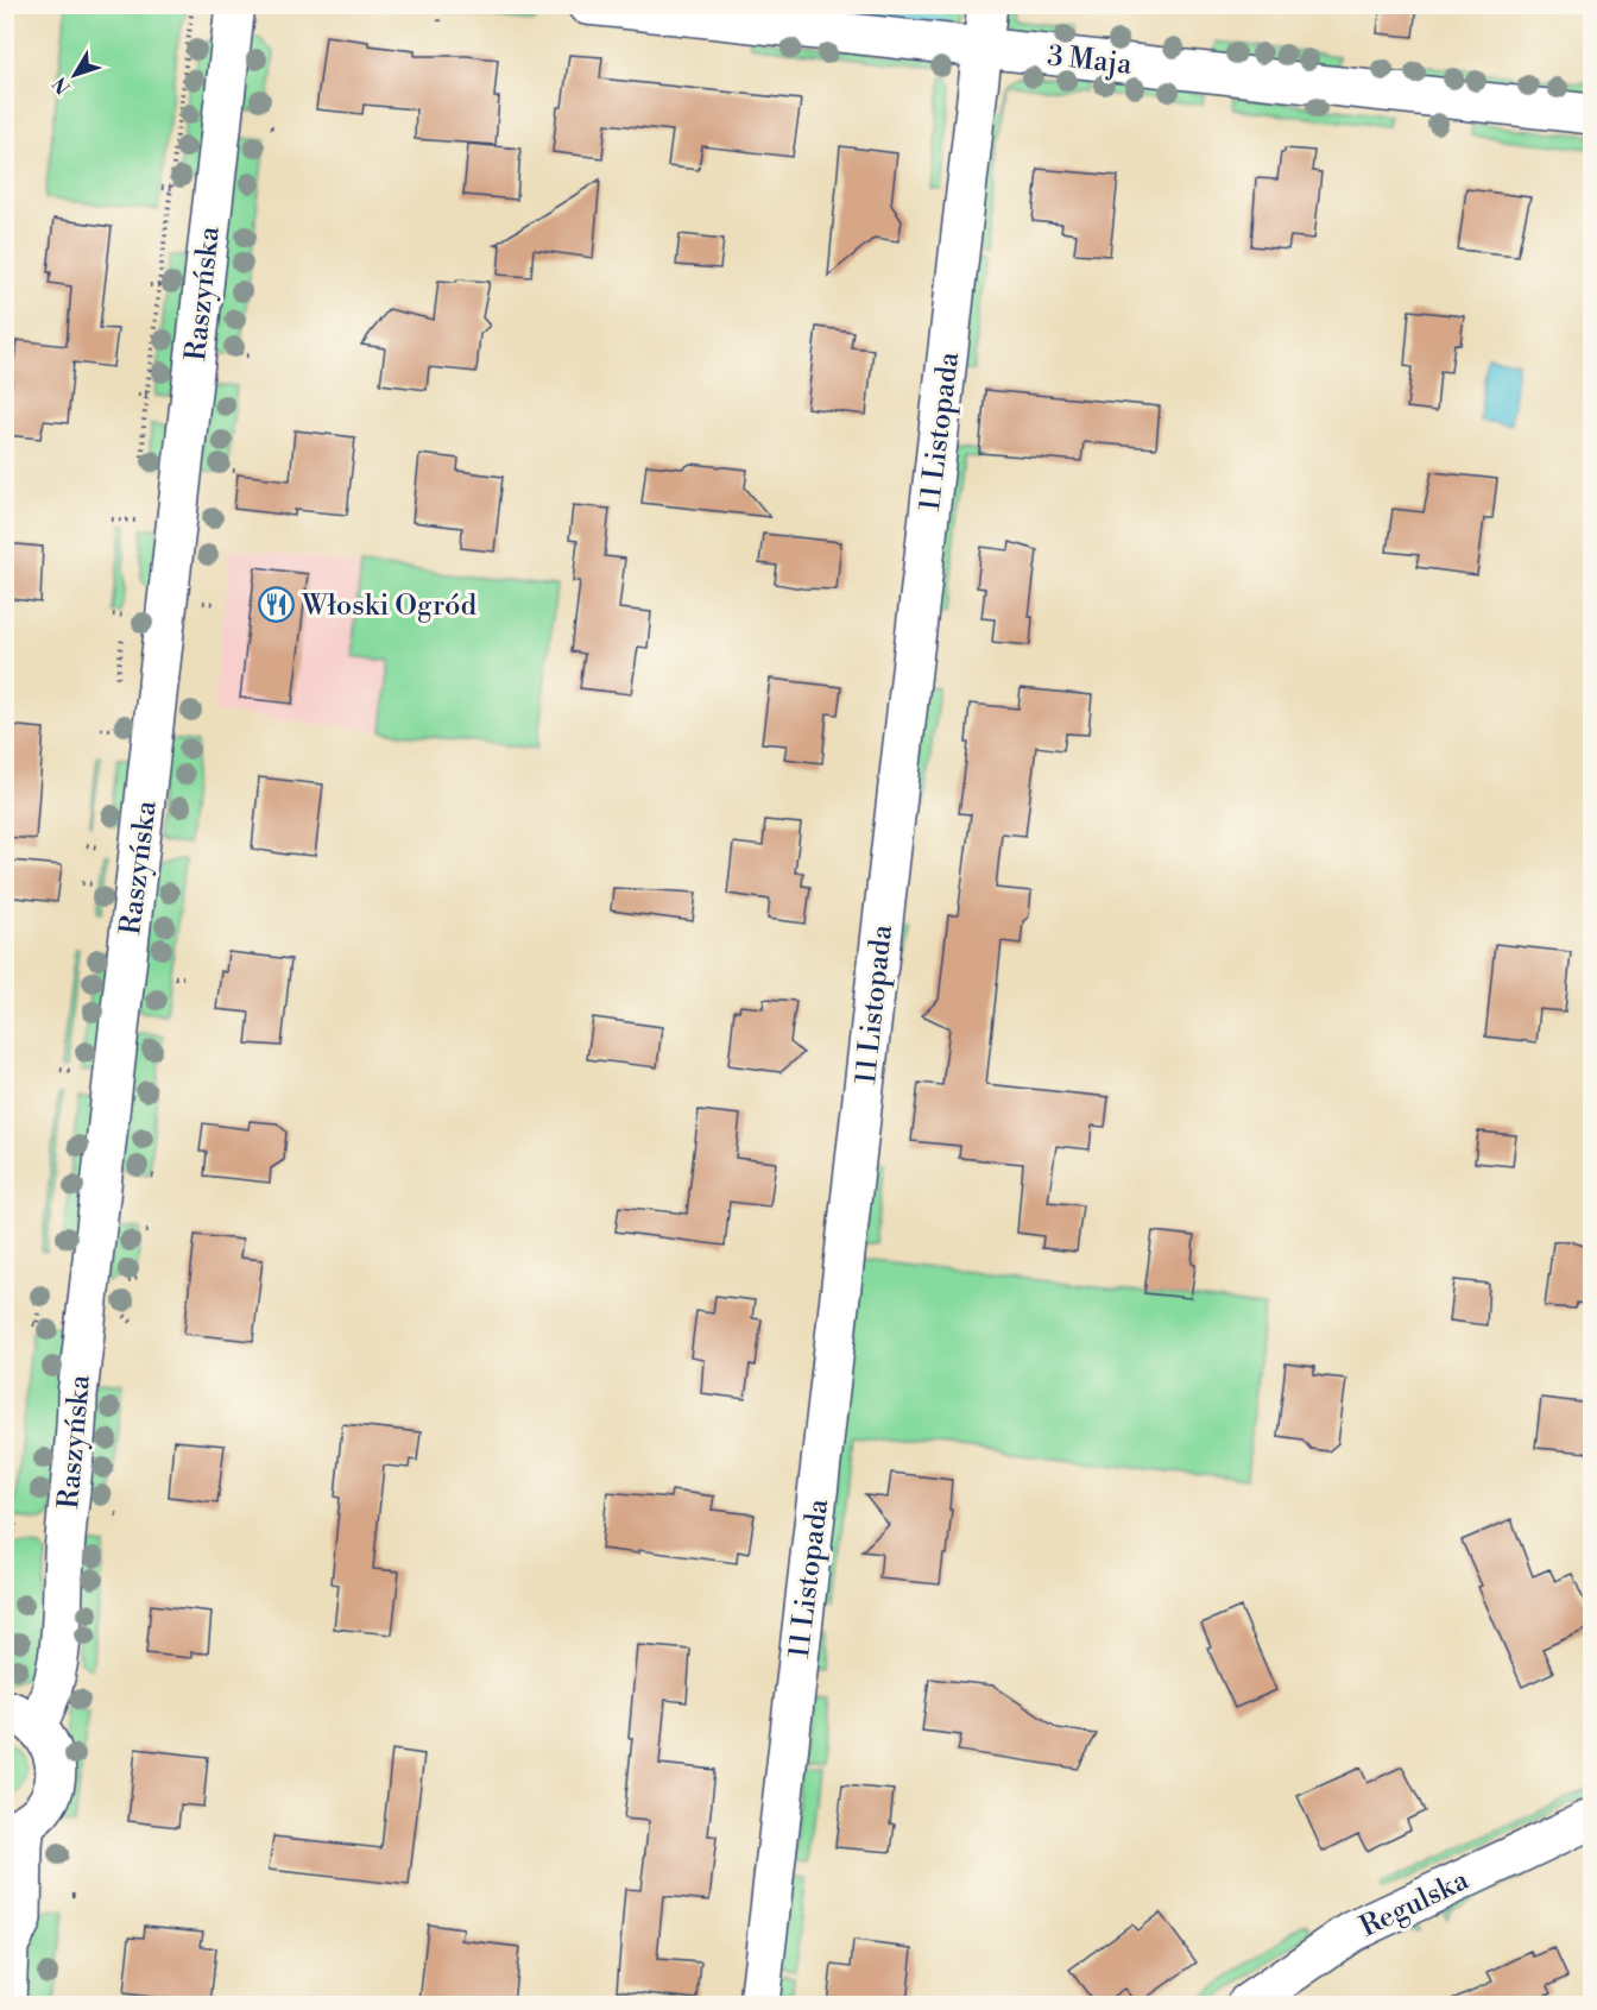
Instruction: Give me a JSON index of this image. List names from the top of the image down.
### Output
{
  "streets": {
    "street": [
      "3 Maja",
      "Raszyńska",
      "11 Listopada",
      "Regulska"
    ]
  },
  "crossings": [
    ["3 Maja", "11 Listopada"]
  ],
  "places": {
    "restaurant": ["Włoski Ogród"]
  },
  "north": "bottom left"
}
